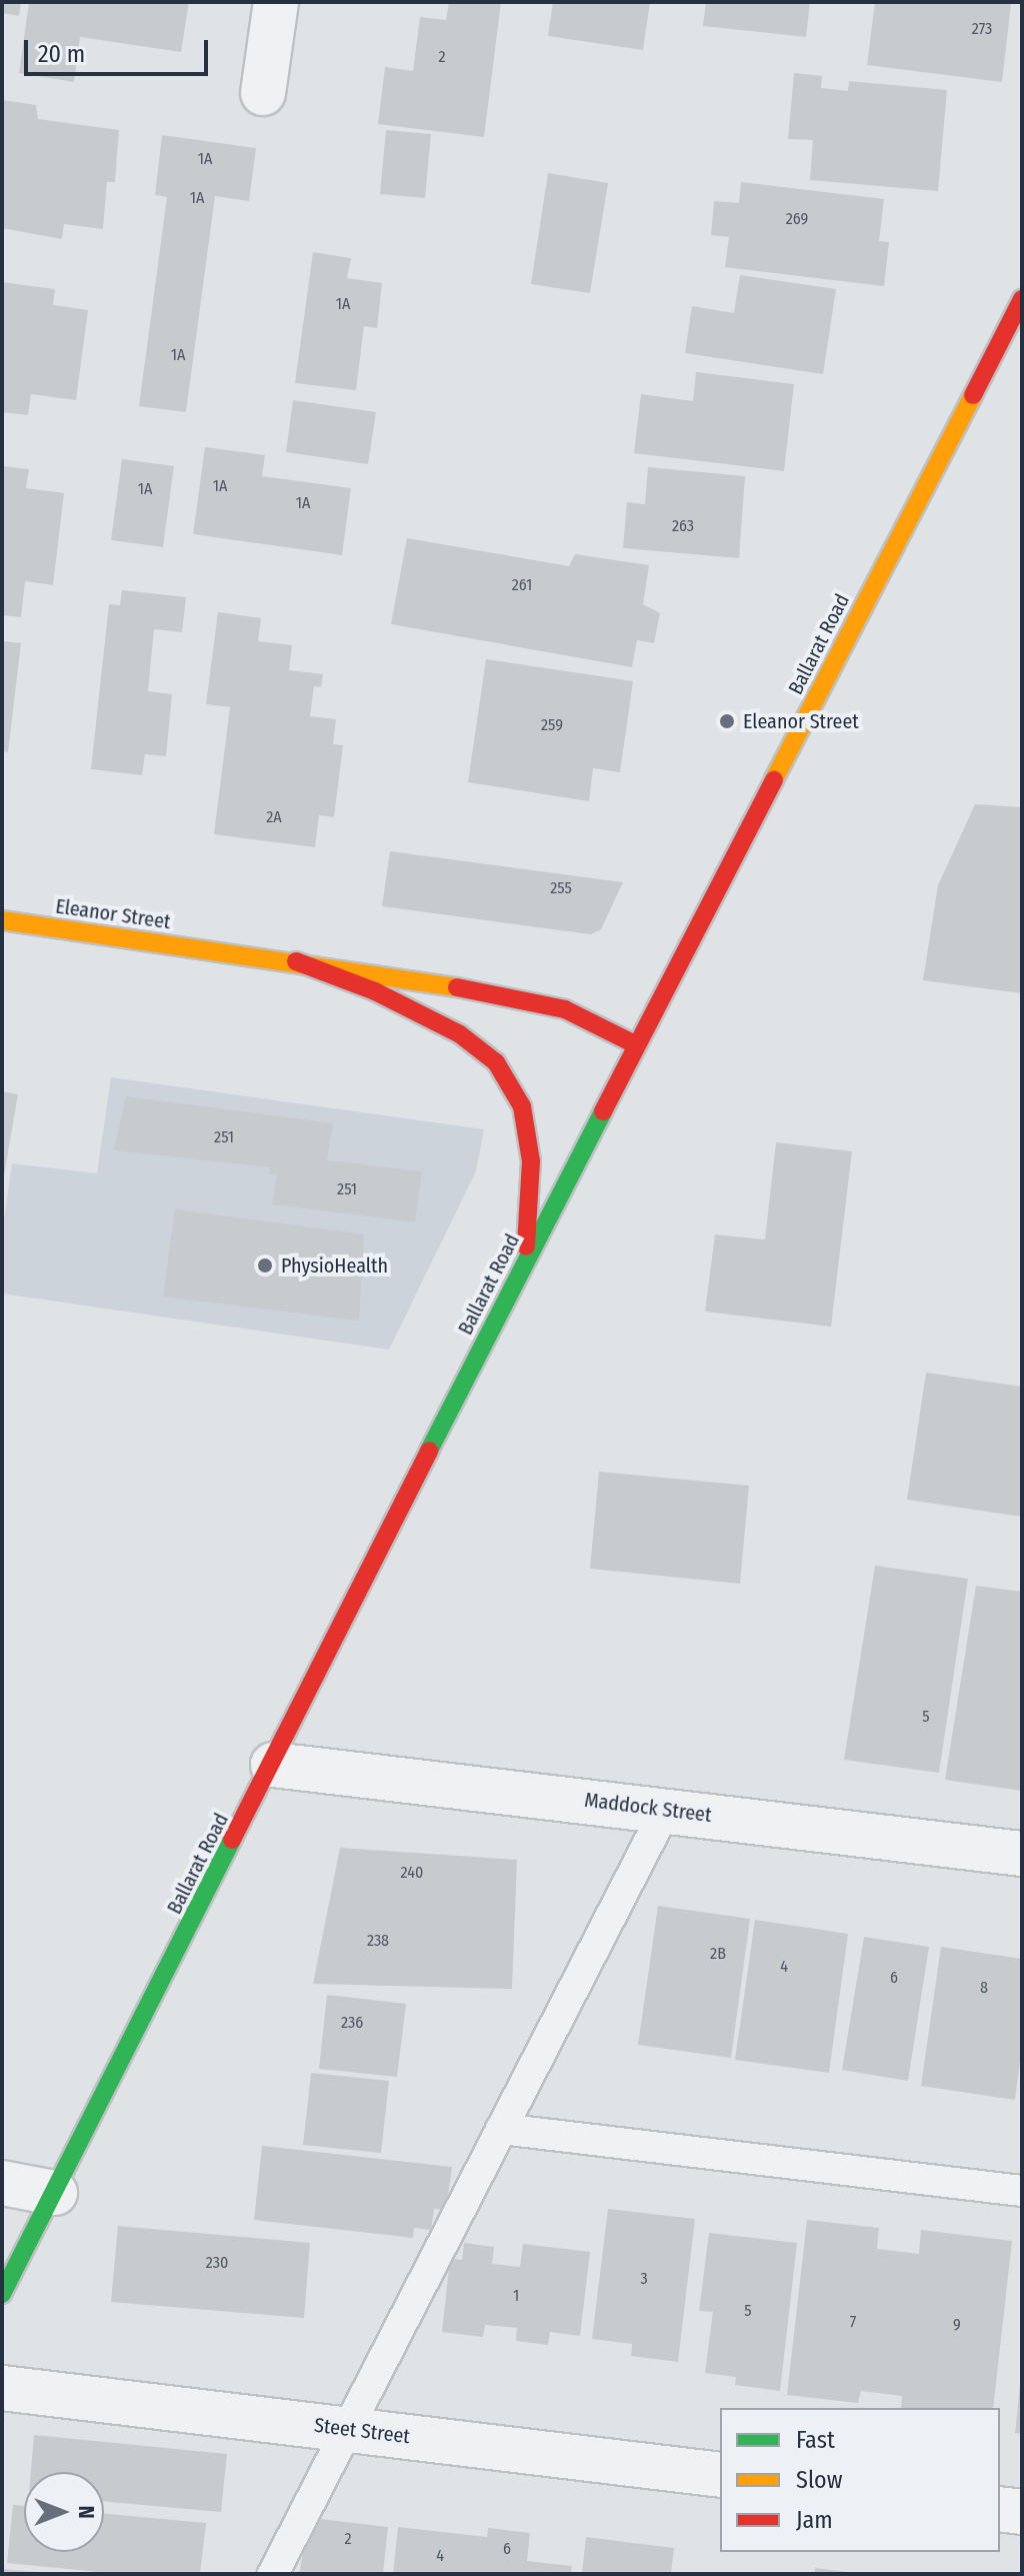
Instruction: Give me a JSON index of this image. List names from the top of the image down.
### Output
{
  "streets": {
    "main road": ["Ballarat Road", "Eleanor Street"],
    "street": ["Maddock Street", "Steet Street"]
  },
  "crossings": [
    ["Ballarat Road", "Eleanor Street"],
    ["Ballarat Road", "Maddock Street"]
  ],
  "places": ["Eleanor Street", "PhysioHealth"],
  "house_numbers": [
    "273",
    "2",
    "1A",
    "1A",
    "269",
    "1A",
    "1A",
    "1A",
    "1A",
    "1A",
    "263",
    "261",
    "259",
    "2A",
    "255",
    "251",
    "251",
    "5",
    "240",
    "238",
    "2B",
    "4",
    "6",
    "8",
    "236",
    "230",
    "3",
    "1",
    "5",
    "7",
    "9",
    "2",
    "6",
    "4"
  ],
  "legend": ["Fast", "Slow", "Jam"],
  "scale_bar": "20 m",
  "north": "right"
}
